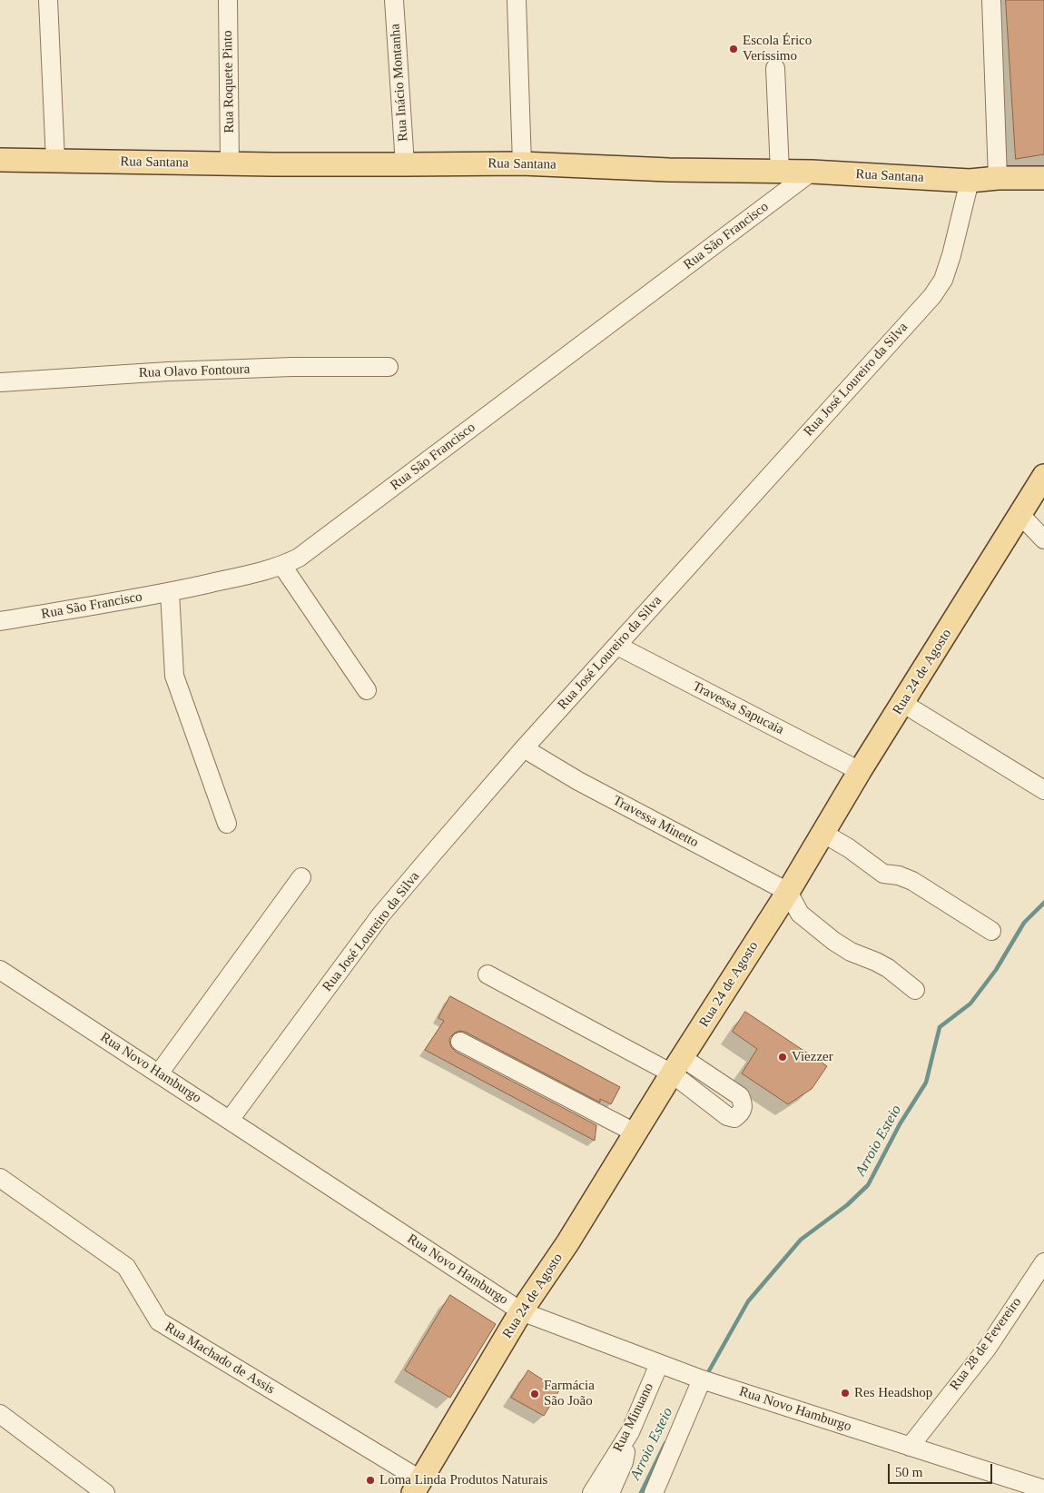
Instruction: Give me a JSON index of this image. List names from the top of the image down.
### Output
{
  "streets": {
    "main road": ["Rua Santana", "Rua 24 de Agosto"],
    "street": [
      "Rua Roquete Pinto",
      "Rua Inácio Montanha",
      "Rua São Francisco",
      "Rua Olavo Fontoura",
      "Rua José Loureiro da Silva",
      "Travessa Sapucaia",
      "Travessa Minetto",
      "Rua Novo Hamburgo",
      "Rua 28 de Fevereiro",
      "Rua Machado de Assis",
      "Rua Minuano"
    ]
  },
  "crossings": [
    ["Rua Roquete Pinto", "Rua Santana"],
    ["Rua Inácio Montanha", "Rua Santana"],
    ["Rua Santana", "Rua São Francisco"],
    ["Rua Santana", "Rua José Loureiro da Silva"],
    ["Rua José Loureiro da Silva", "Travessa Sapucaia"],
    ["Rua José Loureiro da Silva", "Travessa Minetto"],
    ["Rua José Loureiro da Silva", "Rua Novo Hamburgo"],
    ["Rua 24 de Agosto", "Travessa Sapucaia"],
    ["Rua 24 de Agosto", "Travessa Minetto"],
    ["Rua 24 de Agosto", "Rua Novo Hamburgo"],
    ["Rua 24 de Agosto", "Rua Machado de Assis"],
    ["Rua Novo Hamburgo", "Rua 28 de Fevereiro"],
    ["Rua Novo Hamburgo", "Rua Minuano"]
  ],
  "water": ["Arroio Esteio"],
  "places": [
    "Escola Érico Veríssimo",
    "Viezzer",
    "Res Headshop",
    "Farmácia São João",
    "Loma Linda Produtos Naturais"
  ],
  "scale_bar": "50 m"
}
